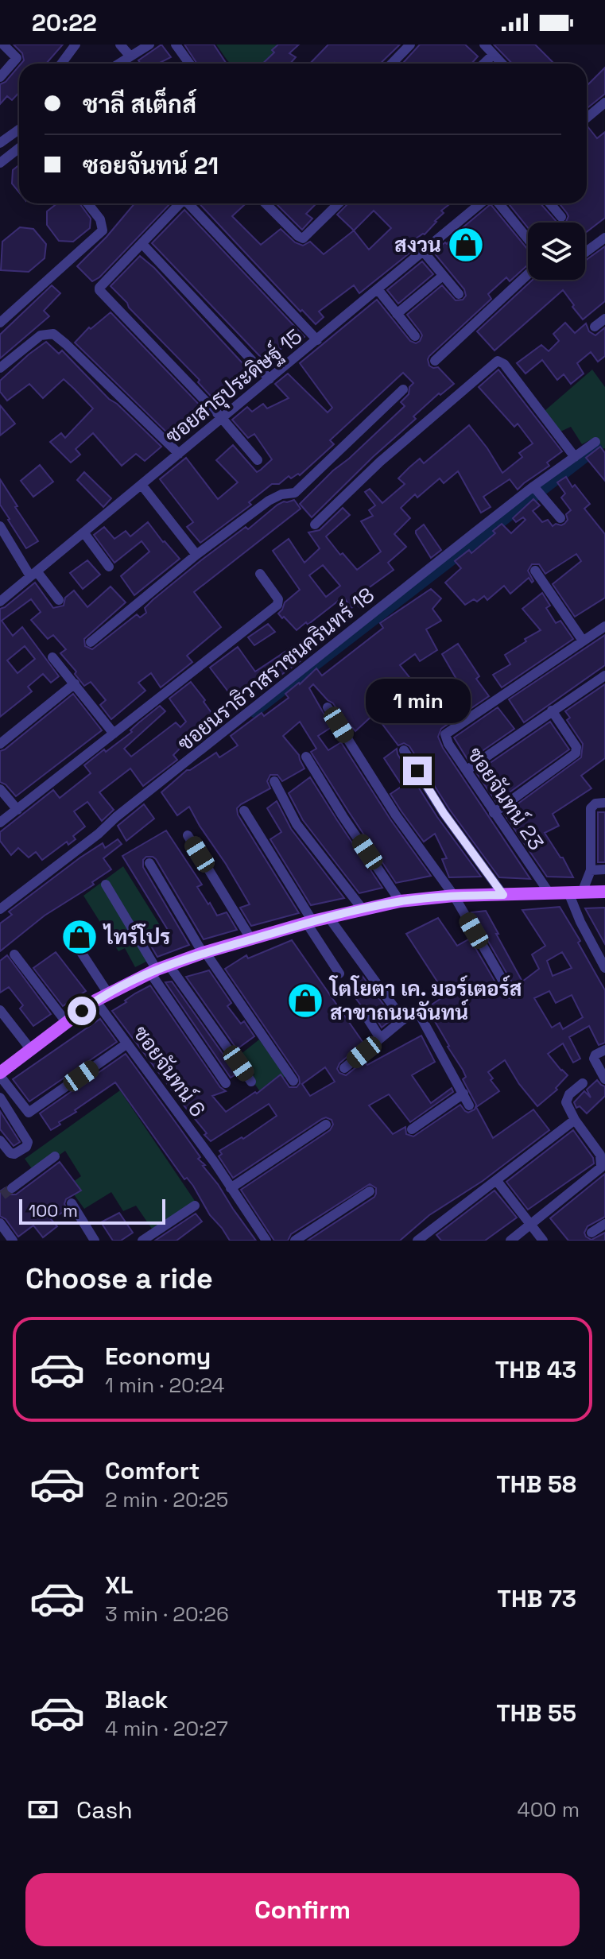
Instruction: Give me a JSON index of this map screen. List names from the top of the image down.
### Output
{
  "streets": {
    "street": [
      "ซอยสาธุประดิษฐ์ 15",
      "ซอยนราธิวาสราชนครินทร์ 18",
      "ซอยจันทน์ 23",
      "ซอยจันทน์ 6"
    ]
  },
  "places": {
    "shop": ["สงวน", "ไทร์โปร", "โตโยตา เค. มอร์เตอร์ส สาขาถนนจันทน์"]
  },
  "scale_bar": "100 m",
  "page": {
    "status": "20:22",
    "banner": ["ชาลี สเต็กส์", "ซอยจันทน์ 21"],
    "bubble": "1 min",
    "scale": "100 m",
    "heading": "Choose a ride",
    "list": [
      {
        "name": "Economy",
        "note": "1 min · 20:24",
        "value": "THB 43"
      },
      {
        "name": "Comfort",
        "note": "2 min · 20:25",
        "value": "THB 58"
      },
      {
        "name": "XL",
        "note": "3 min · 20:26",
        "value": "THB 73"
      },
      {
        "name": "Black",
        "note": "4 min · 20:27",
        "value": "THB 55"
      }
    ],
    "pay": ["Cash", "400 m"],
    "buttons": "Confirm"
  }
}
